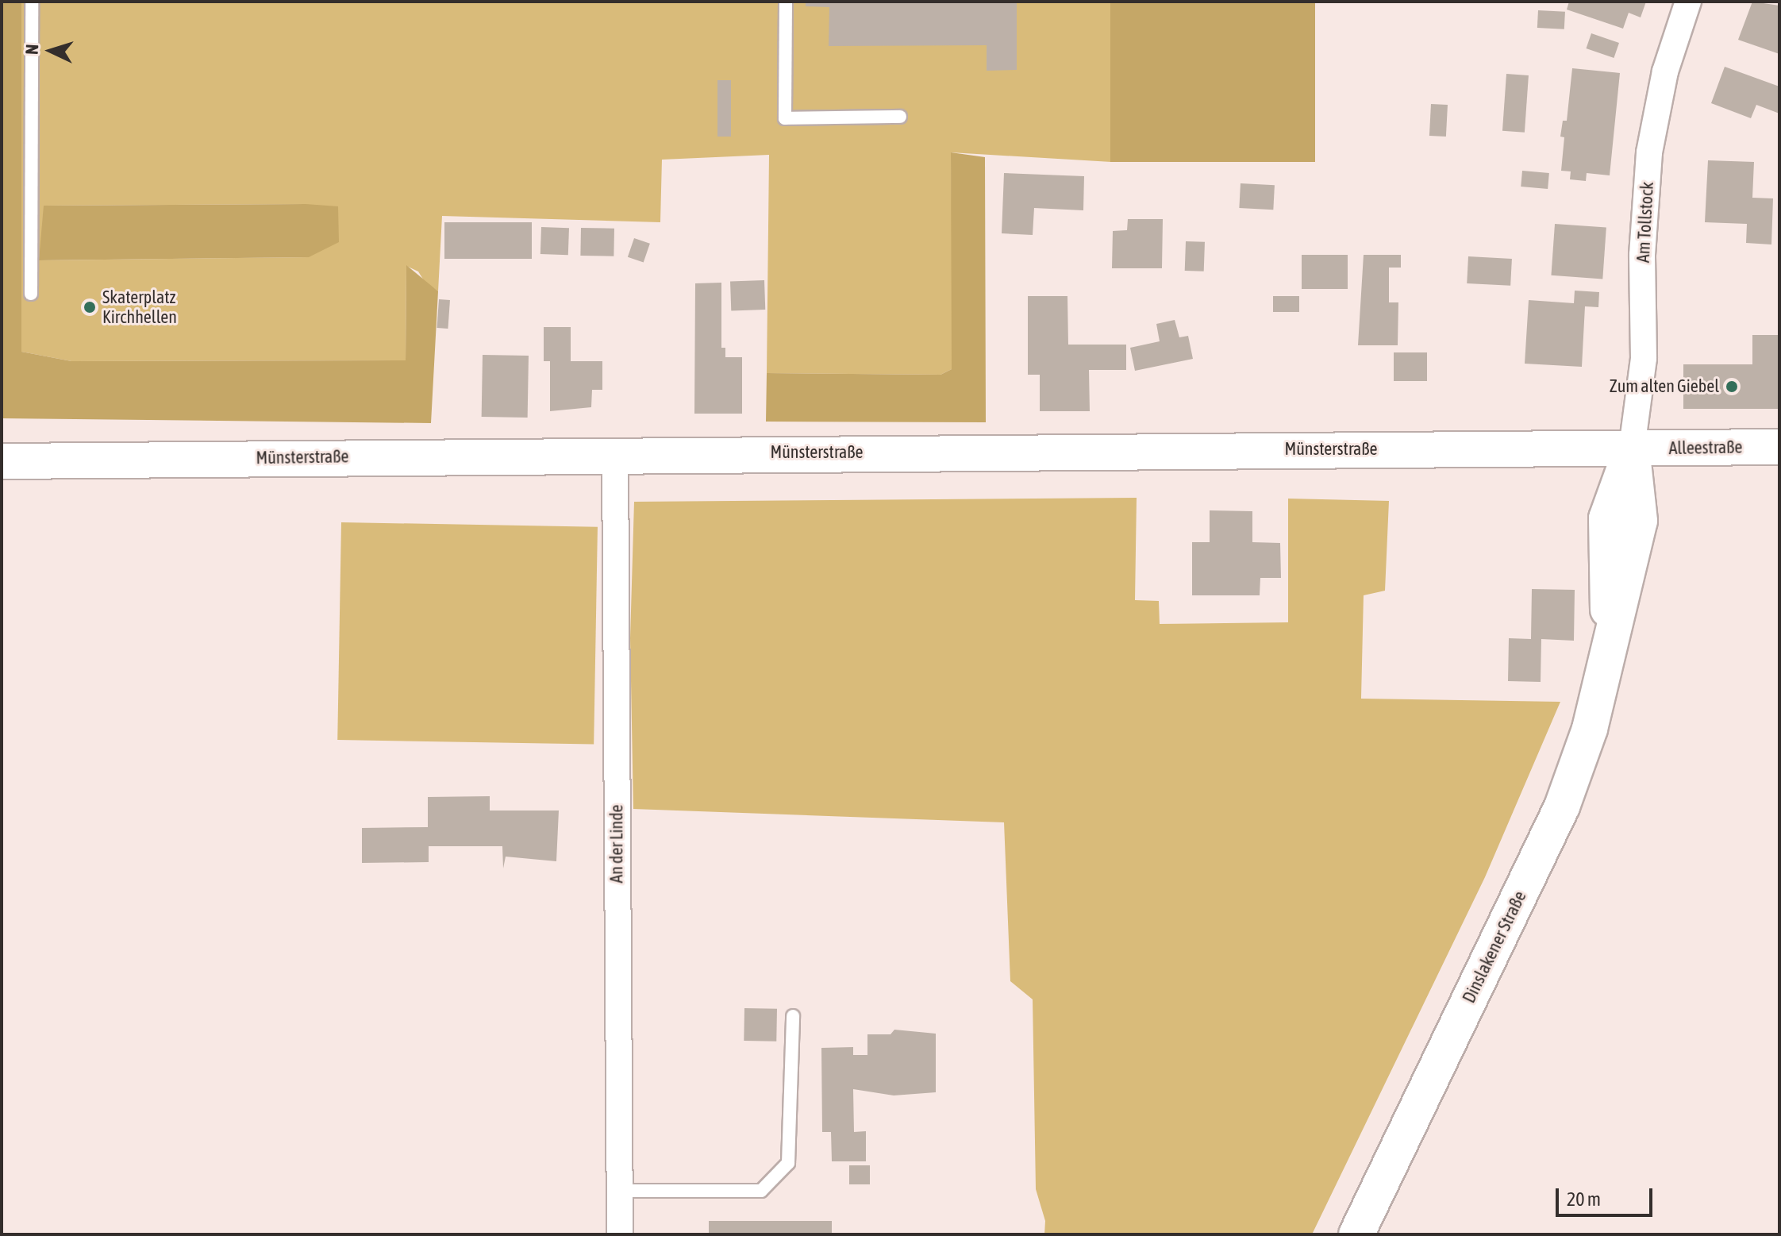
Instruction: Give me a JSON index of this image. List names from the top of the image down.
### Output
{
  "streets": {
    "main road": ["Alleestraße", "Münsterstraße", "Dinslakener Straße"],
    "street": ["Am Tollstock", "An der Linde"]
  },
  "crossings": [
    ["Am Tollstock", "Alleestraße"],
    ["Am Tollstock", "Münsterstraße"],
    ["Am Tollstock", "Dinslakener Straße"],
    ["Alleestraße", "Münsterstraße"],
    ["Alleestraße", "Dinslakener Straße"],
    ["Münsterstraße", "An der Linde"],
    ["Münsterstraße", "Dinslakener Straße"]
  ],
  "places": ["Skaterplatz Kirchhellen", "Zum alten Giebel"],
  "scale_bar": "20 m",
  "north": "left"
}
